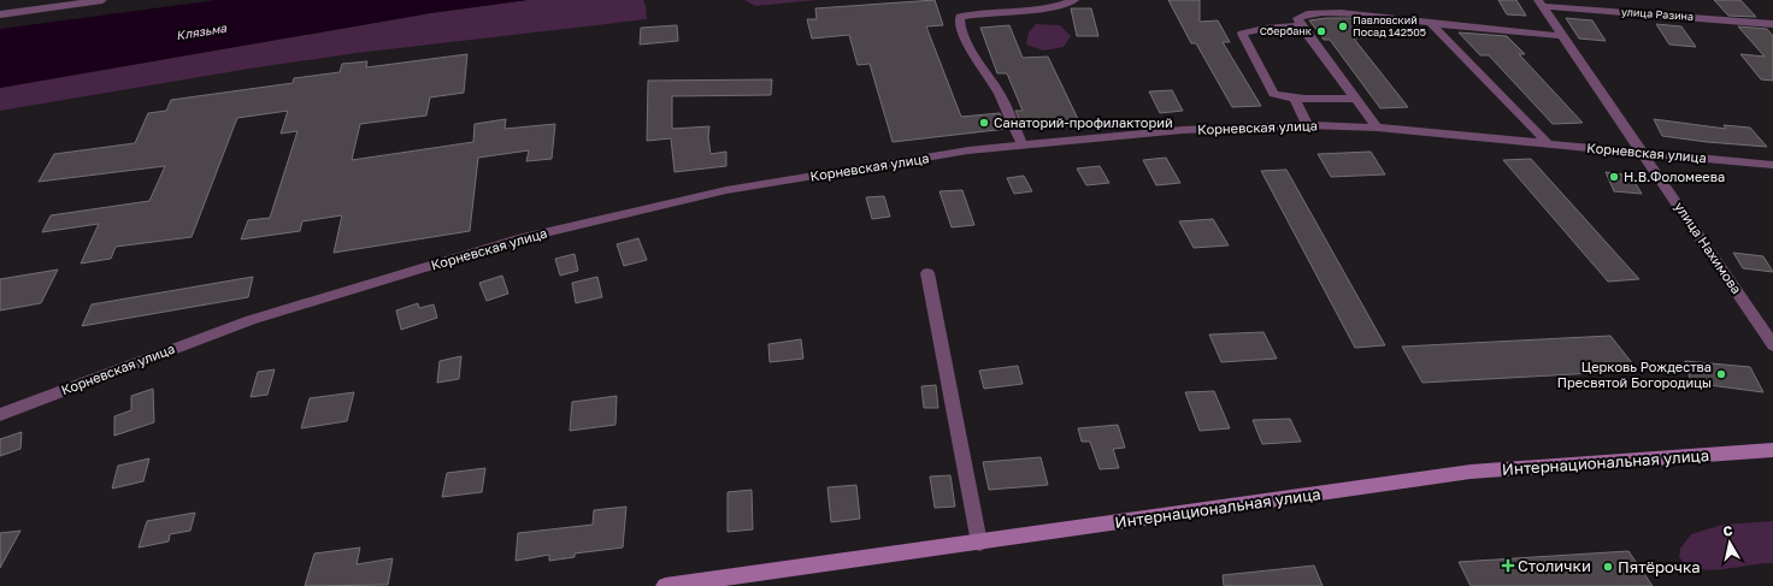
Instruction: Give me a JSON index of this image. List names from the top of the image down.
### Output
{
  "streets": {
    "street": [
      "улица Разина",
      "Корневская улица",
      "улица Нахимова",
      "Интернациональная улица"
    ]
  },
  "crossings": [
    ["улица Разина", "улица Нахимова"],
    ["Корневская улица", "улица Нахимова"]
  ],
  "water": ["Клязьма"],
  "places": {
    "other": [
      "Павловский Посад 142505",
      "Сбербанк",
      "Санаторий-профилакторий",
      "Н.В.Фоломеева",
      "Церковь Рождества Пресвятой Богородицы",
      "Пятёрочка"
    ],
    "health": ["Столички"]
  },
  "north": "top"
}
